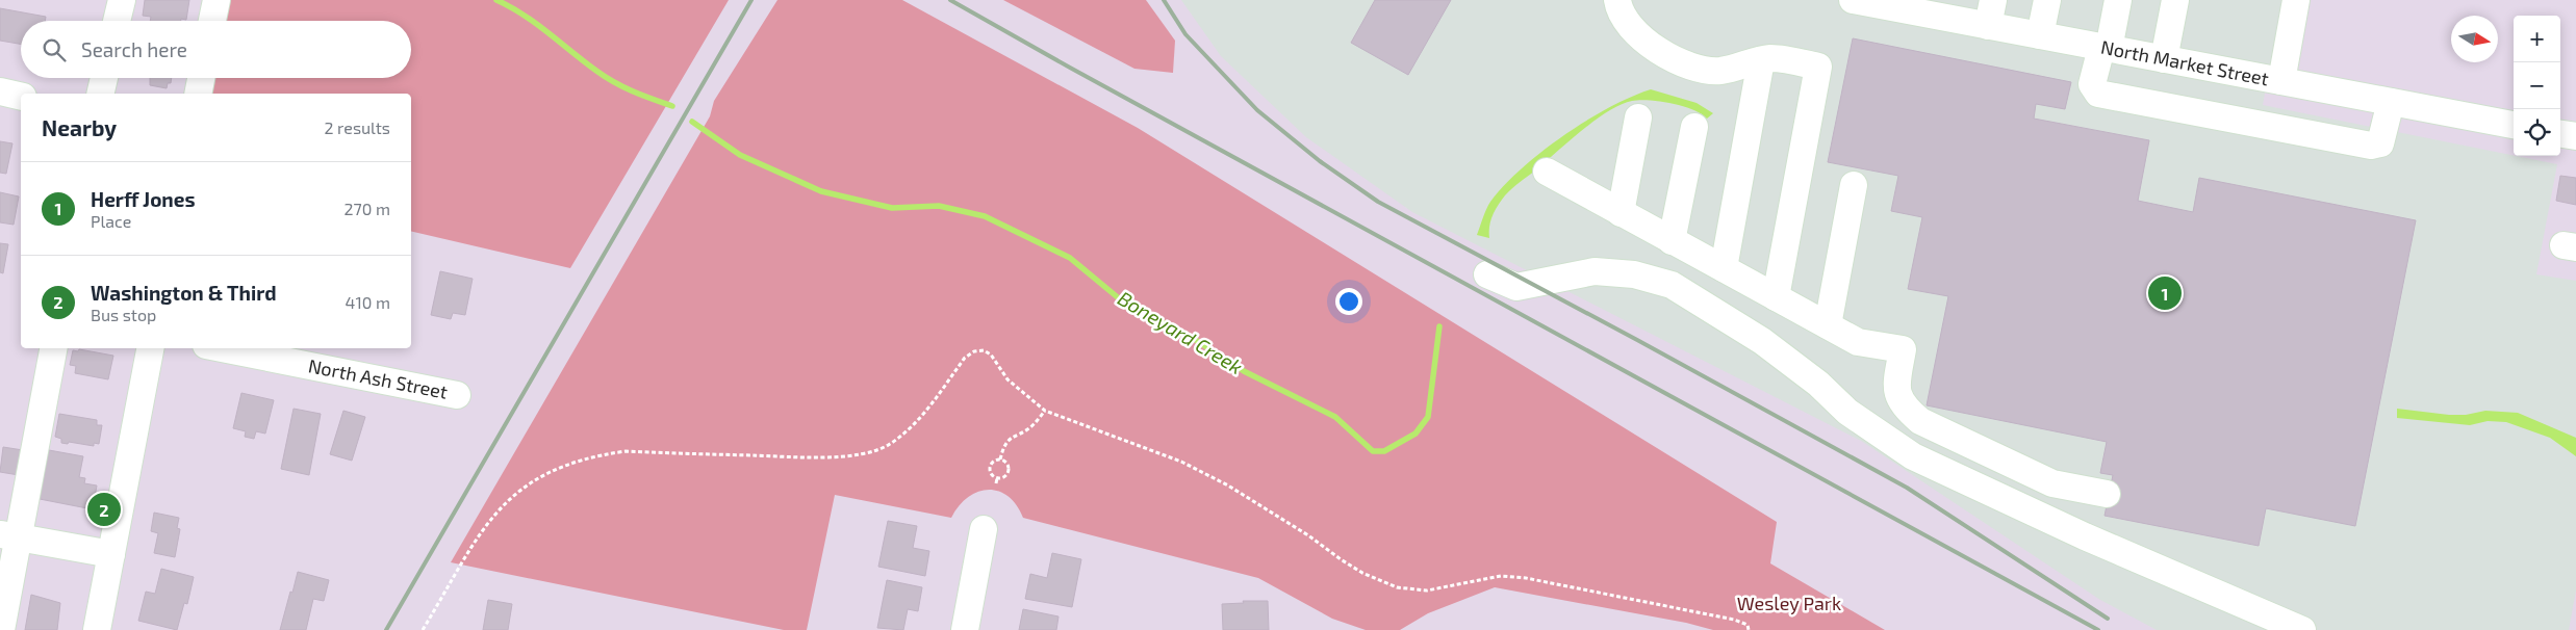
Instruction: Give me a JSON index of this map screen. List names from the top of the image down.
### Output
{
  "streets": {
    "street": ["North Market Street", "North Ash Street"]
  },
  "water": ["Boneyard Creek"],
  "parks": ["Wesley Park"],
  "north": "right",
  "page": {
    "map_buttons": ["+", "−"],
    "search": "Search here",
    "heading": ["Nearby", "2 results"],
    "list": [
      {
        "mark": "1",
        "name": "Herff Jones",
        "note": "Place",
        "value": "270 m"
      },
      {
        "mark": "2",
        "name": "Washington & Third",
        "note": "Bus stop",
        "value": "410 m"
      }
    ],
    "pins": ["1", "2"]
  }
}
